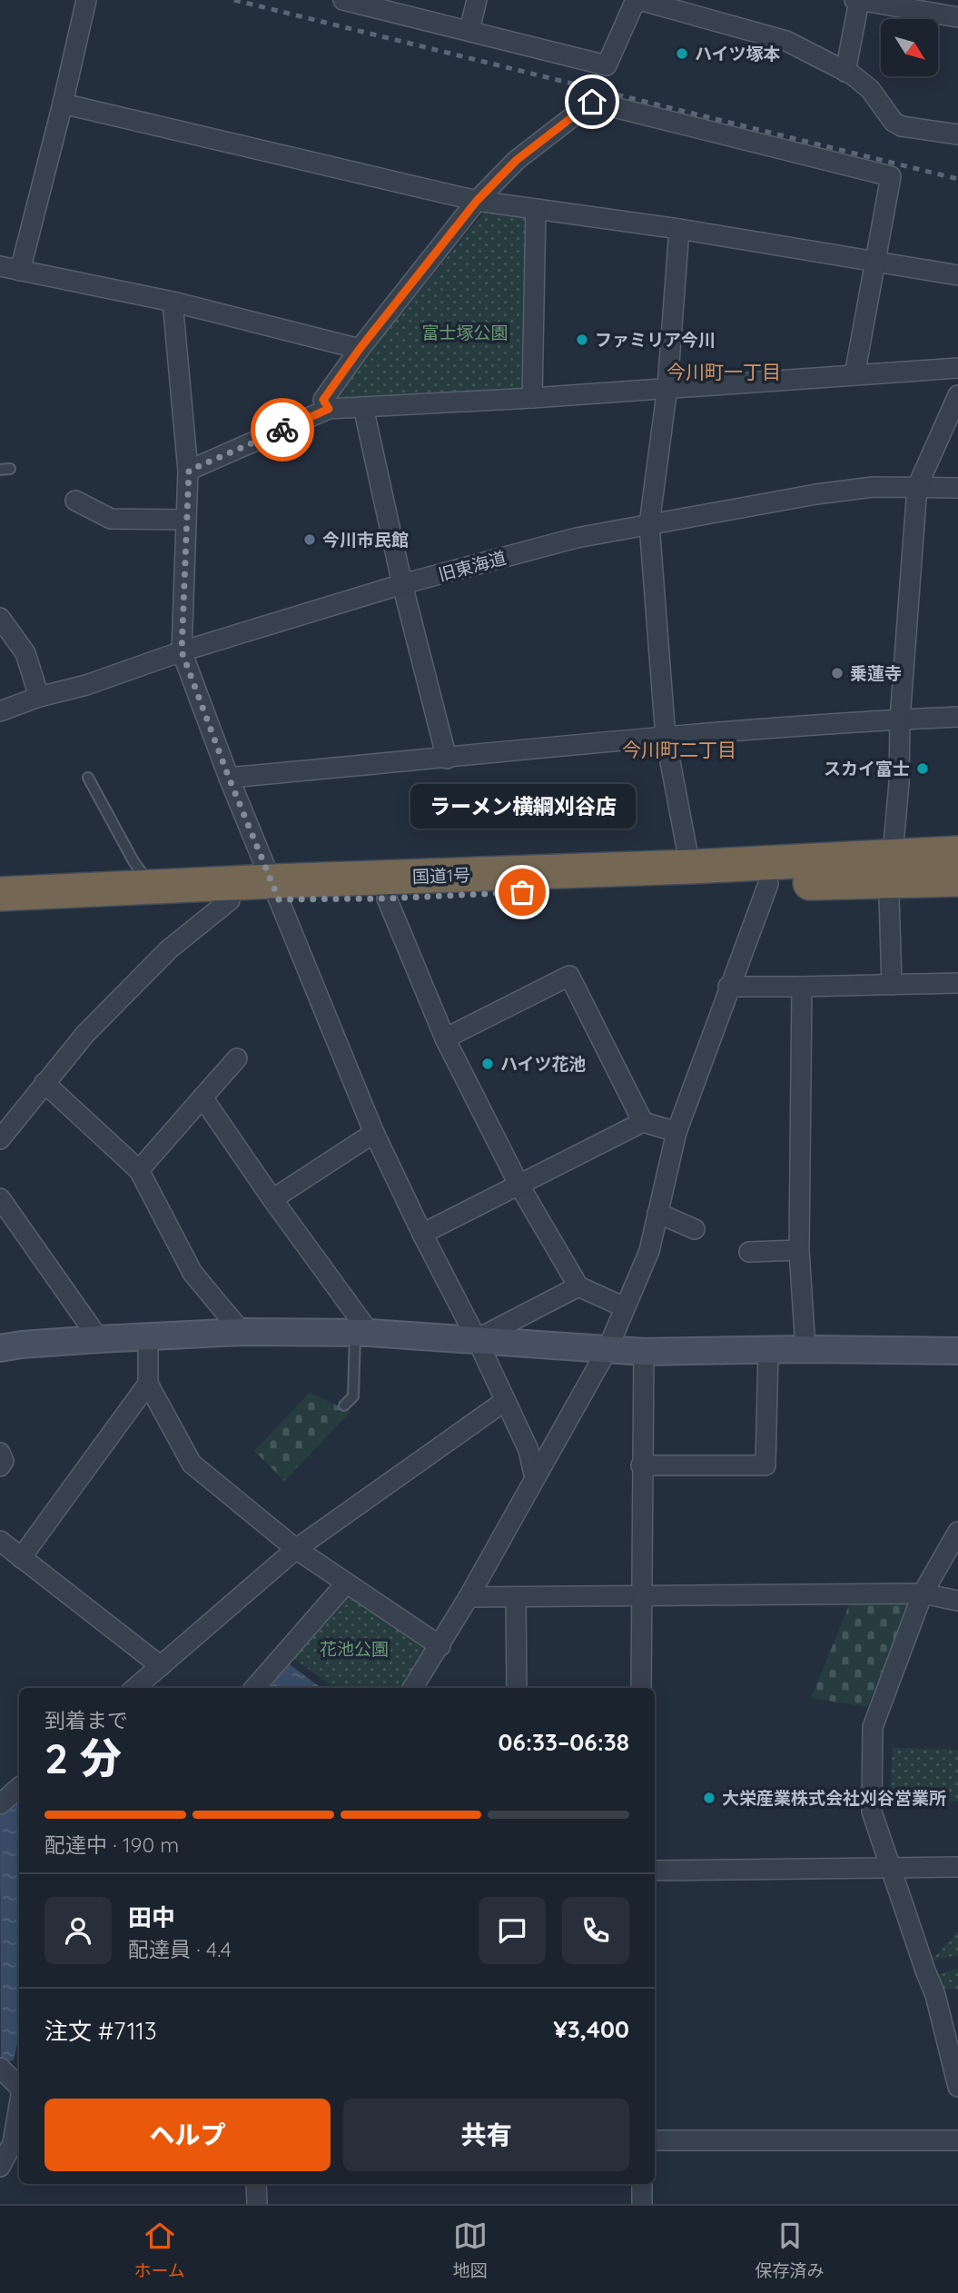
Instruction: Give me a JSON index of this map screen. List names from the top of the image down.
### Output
{
  "streets": {
    "highway": ["国道1号"],
    "street": ["旧東海道"]
  },
  "districts": ["今川町一丁目", "今川町二丁目"],
  "parks": ["富士塚公園", "花池公園"],
  "places": [
    "ハイツ塚本",
    "ファミリア今川",
    "今川市民館",
    "乗蓮寺",
    "スカイ富士",
    "ラーメン横綱刈谷店",
    "ハイツ花池",
    "大栄産業株式会社刈谷営業所"
  ],
  "north": "bottom right",
  "page": {
    "bubble": "ラーメン横綱刈谷店",
    "heading": ["2 分", "到着まで", "06:33–06:38"],
    "panel": [
      "田中",
      "配達員 · 4.4",
      "注文 #7113",
      "¥3,400"
    ],
    "bar": "配達中 · 190 m",
    "buttons": ["ヘルプ", "共有"],
    "tabs": ["ホーム", "地図", "保存済み"]
  }
}
